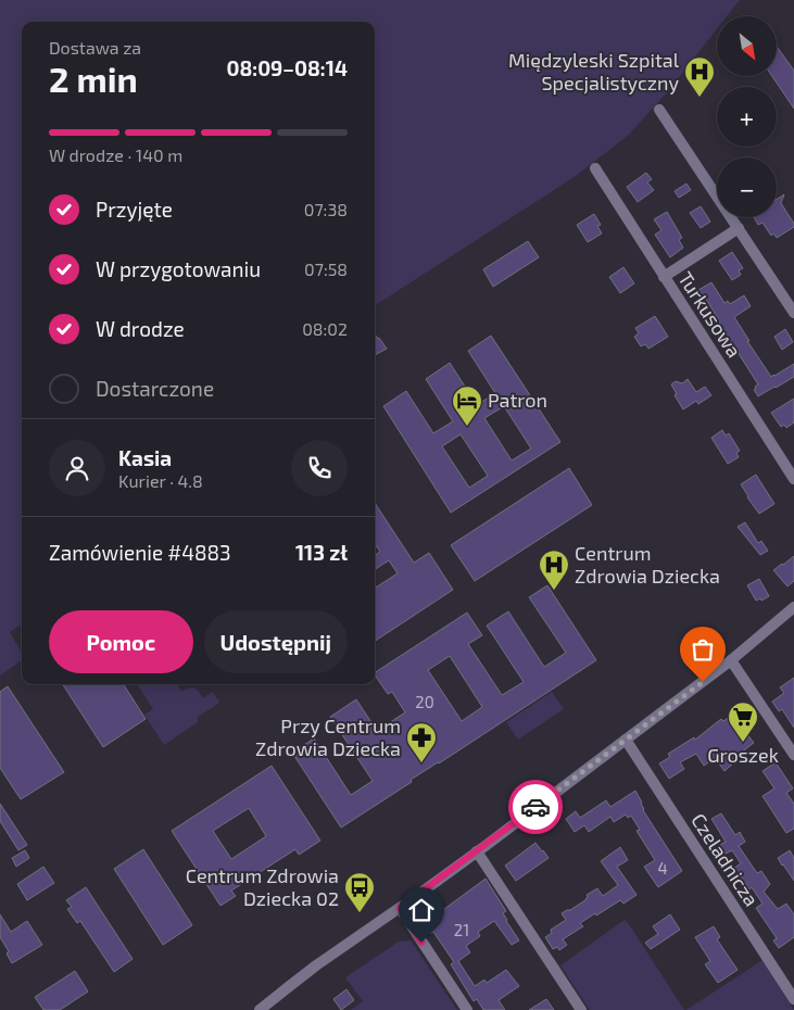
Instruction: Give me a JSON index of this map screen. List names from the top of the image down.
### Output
{
  "streets": {
    "street": ["Turkusowa", "Czeladnicza"]
  },
  "places": {
    "hospital": ["Międzyleski Szpital Specjalistyczny", "Centrum Zdrowia Dziecka"],
    "hotel": ["Patron"],
    "supermarket": ["Groszek"],
    "pharmacy": ["Przy Centrum Zdrowia Dziecka"],
    "bus stop": ["Centrum Zdrowia Dziecka 02"]
  },
  "house_numbers": ["20", "4", "21"],
  "north": "bottom right",
  "page": {
    "map_buttons": ["+", "−"],
    "heading": ["2 min", "Dostawa za", "08:09–08:14"],
    "panel": [
      "Kasia",
      "Kurier · 4.8",
      "Zamówienie #4883",
      "113 zł"
    ],
    "bar": "W drodze · 140 m",
    "list": [
      ["Przyjęte", "07:38"],
      ["W przygotowaniu", "07:58"],
      ["W drodze", "08:02"],
      "Dostarczone"
    ],
    "buttons": ["Pomoc", "Udostępnij"]
  }
}
